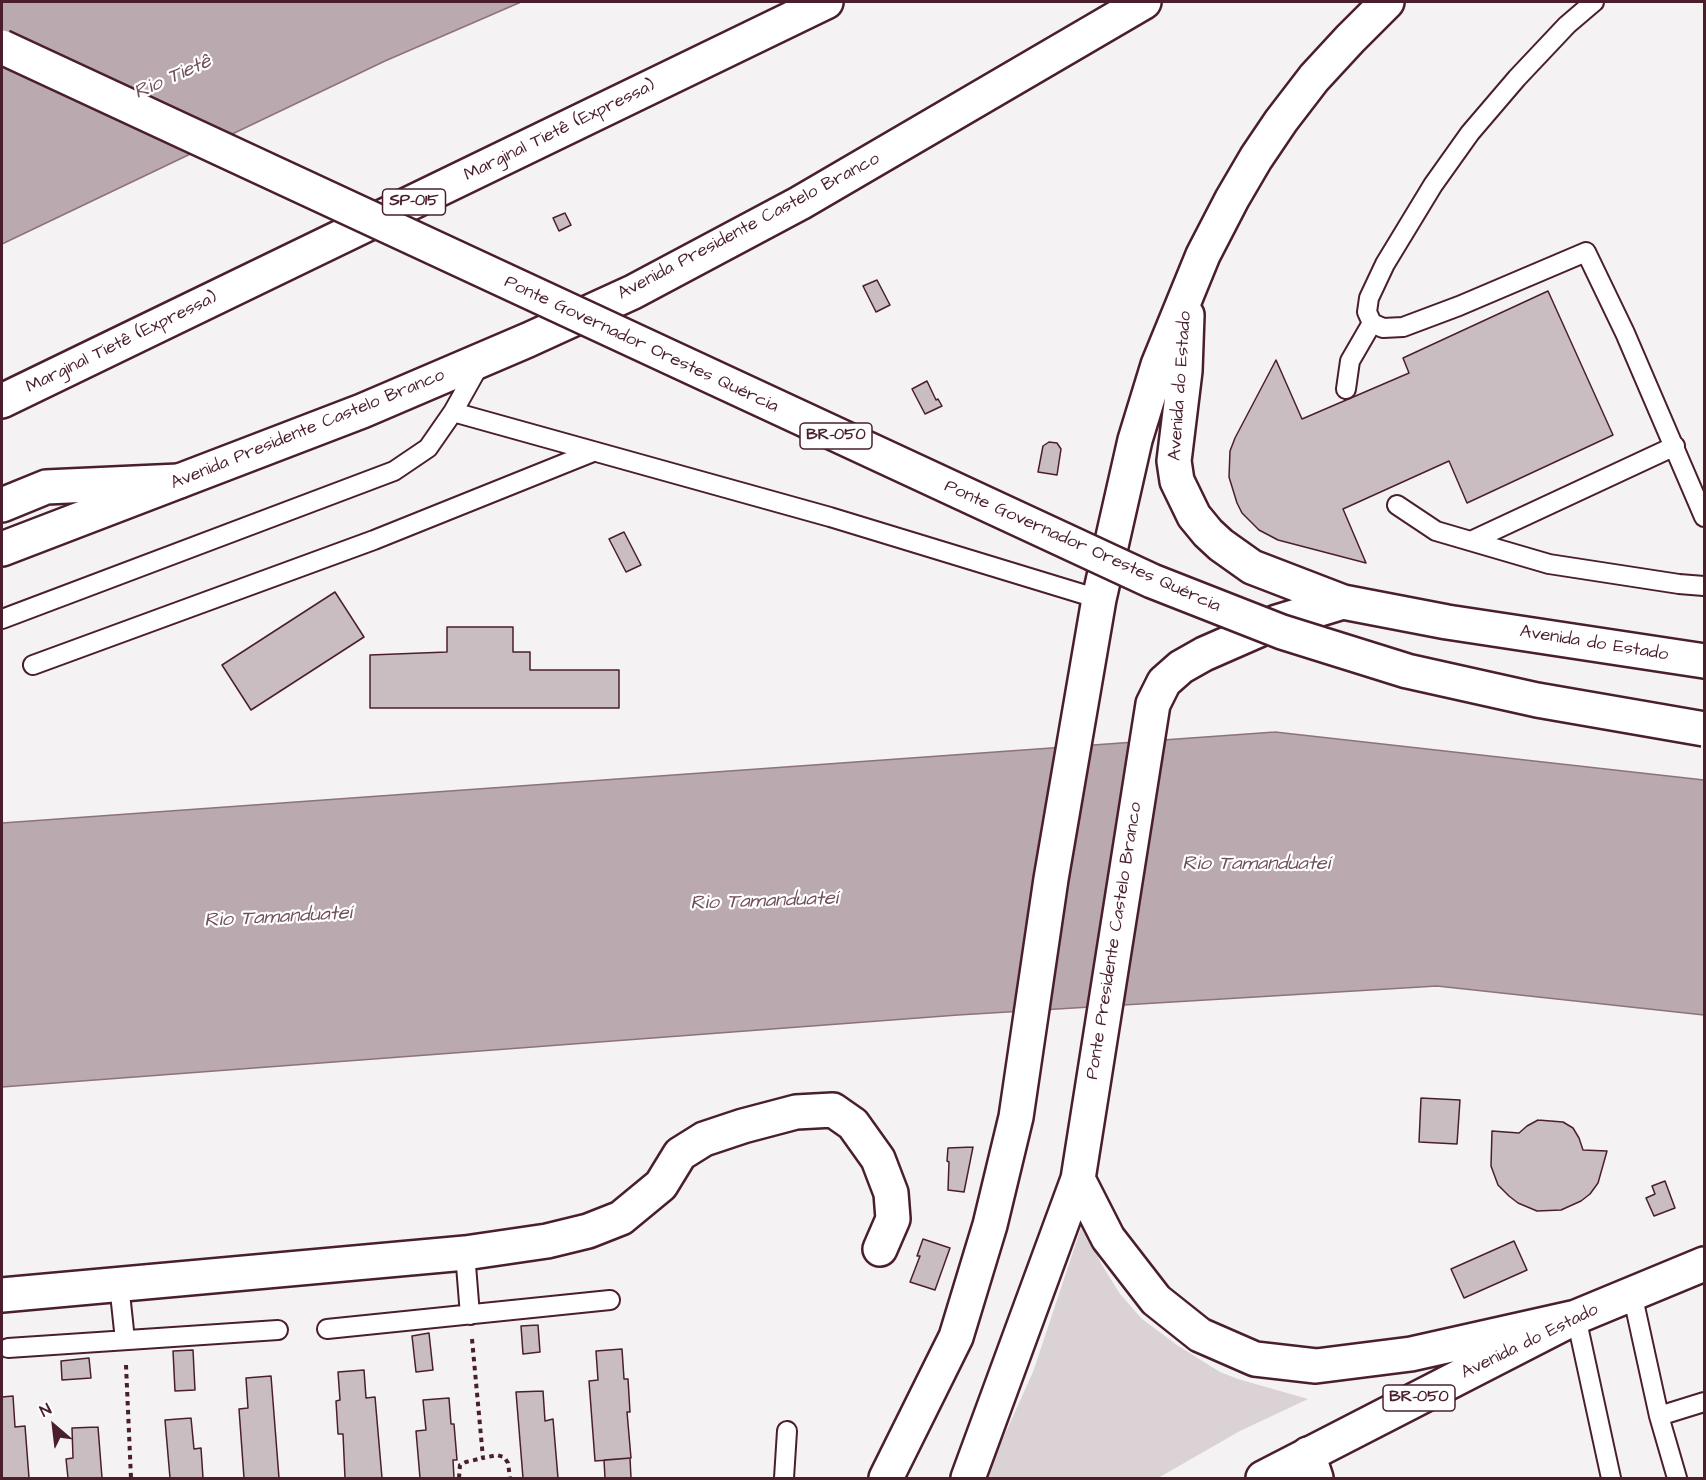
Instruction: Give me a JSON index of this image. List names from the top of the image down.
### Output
{
  "streets": {
    "main road": [
      "Marginal Tietê (Expressa)",
      "SP-015",
      "Avenida Presidente Castelo Branco",
      "Ponte Governador Orestes Quércia",
      "Avenida do Estado",
      "BR-050",
      "Ponte Presidente Castelo Branco"
    ]
  },
  "crossings": [
    ["Avenida do Estado", "Ponte Presidente Castelo Branco"]
  ],
  "water": ["Rio Tietê", "Rio Tamanduateí"],
  "north": "top left"
}
